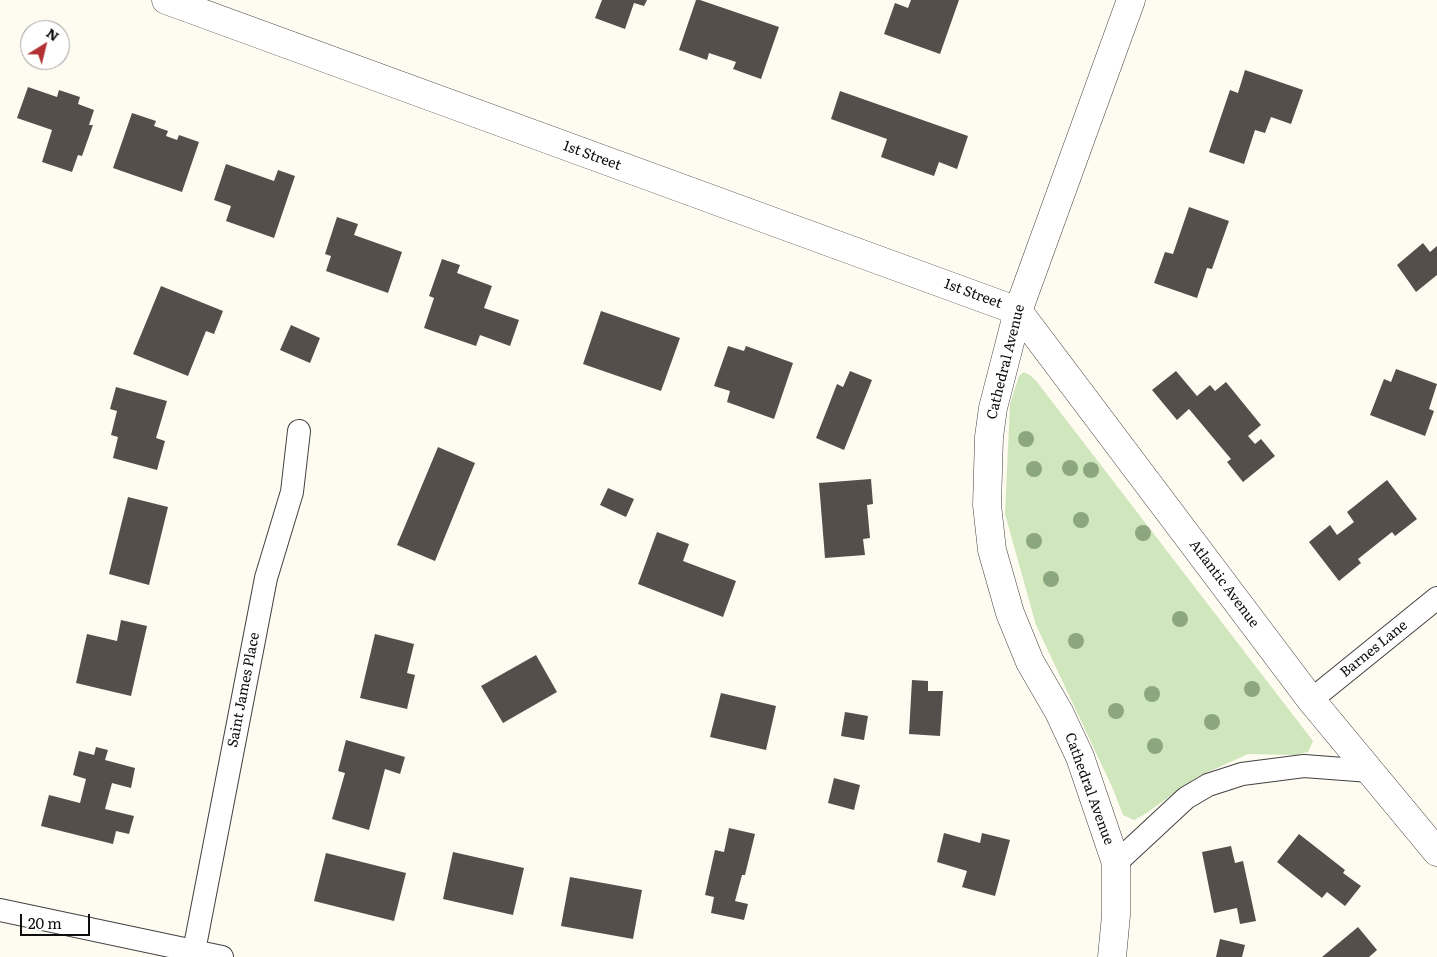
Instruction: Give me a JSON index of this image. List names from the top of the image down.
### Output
{
  "streets": {
    "street": [
      "1st Street",
      "Cathedral Avenue",
      "Atlantic Avenue",
      "Barnes Lane",
      "Saint James Place"
    ]
  },
  "crossings": [
    ["1st Street", "Cathedral Avenue"],
    ["1st Street", "Atlantic Avenue"],
    ["Cathedral Avenue", "Atlantic Avenue"],
    ["Atlantic Avenue", "Barnes Lane"]
  ],
  "scale_bar": "20 m",
  "north": "top right"
}
